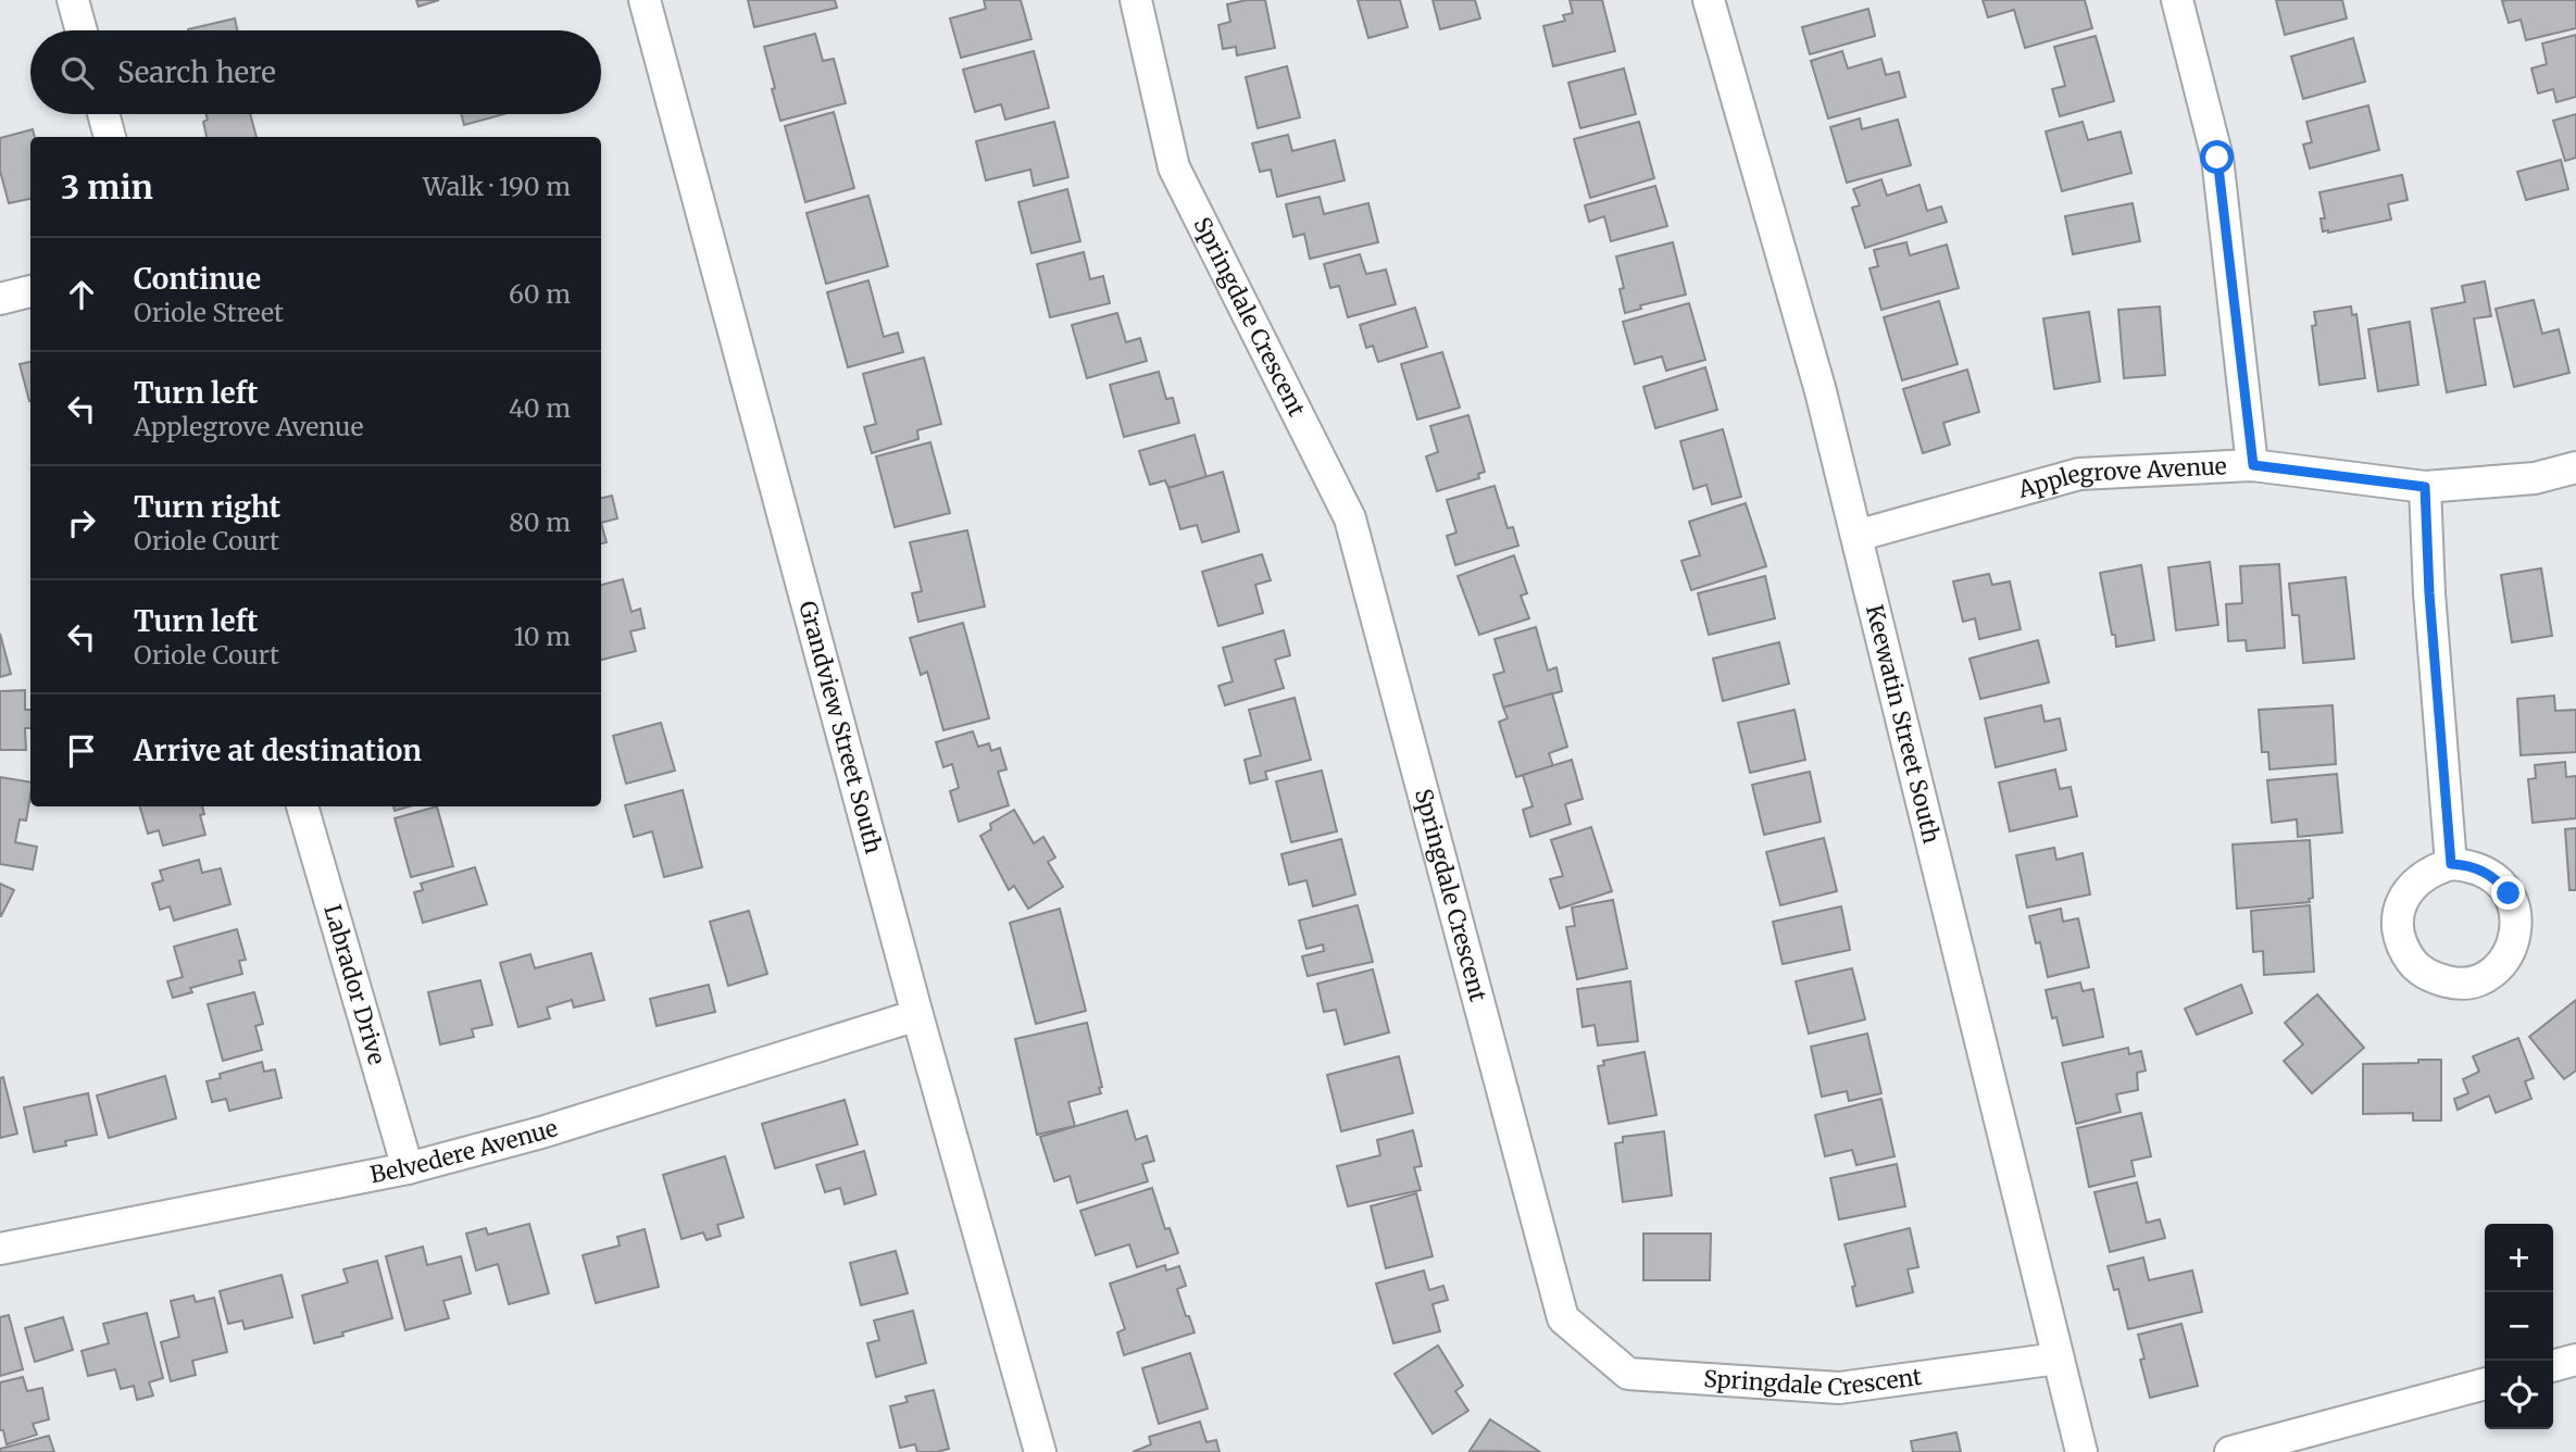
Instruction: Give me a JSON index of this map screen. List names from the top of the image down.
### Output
{
  "streets": {
    "street": [
      "Springdale Crescent",
      "Applegrove Avenue",
      "Keewatin Street South",
      "Grandview Street South",
      "Labrador Drive",
      "Belvedere Avenue"
    ]
  },
  "crossings": [
    ["Springdale Crescent", "Keewatin Street South"],
    ["Applegrove Avenue", "Keewatin Street South"],
    ["Grandview Street South", "Belvedere Avenue"],
    ["Labrador Drive", "Belvedere Avenue"]
  ],
  "page": {
    "search": "Search here",
    "heading": ["3 min", "Walk · 190 m"],
    "list": [
      ["Continue", "Oriole Street", "60 m"],
      ["Turn left", "Applegrove Avenue", "40 m"],
      ["Turn right", "Oriole Court", "80 m"],
      ["Turn left", "Oriole Court", "10 m"],
      "Arrive at destination"
    ],
    "map_buttons": ["+", "−"]
  }
}
